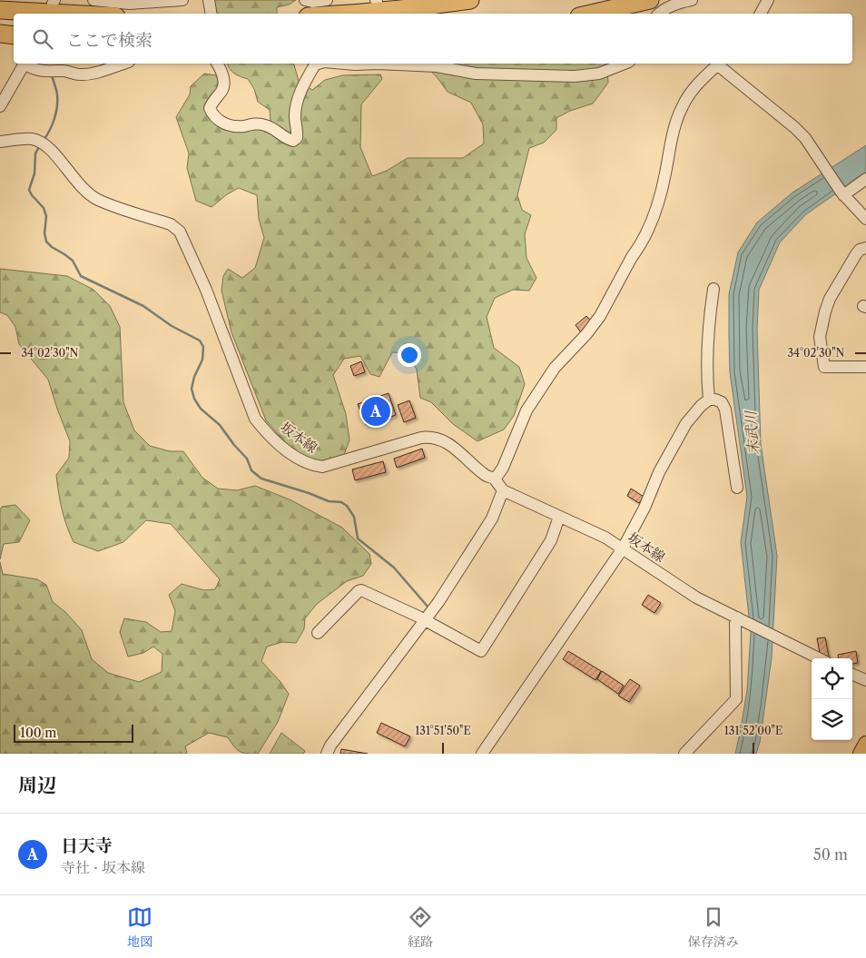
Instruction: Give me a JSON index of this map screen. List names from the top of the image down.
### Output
{
  "streets": {
    "street": ["坂本線"]
  },
  "water": ["末武川"],
  "scale_bar": "100 m",
  "page": {
    "search": "ここで検索",
    "pins": "A",
    "scale": "100 m",
    "heading": "周辺",
    "list": [
      {
        "mark": "A",
        "name": "日天寺",
        "note": "寺社 · 坂本線",
        "value": "50 m"
      }
    ],
    "nav": ["地図", "経路", "保存済み"]
  },
  "coordinates": ["34°02'30\"N", "131°51'50\"E", "131°52'00\"E"]
}
